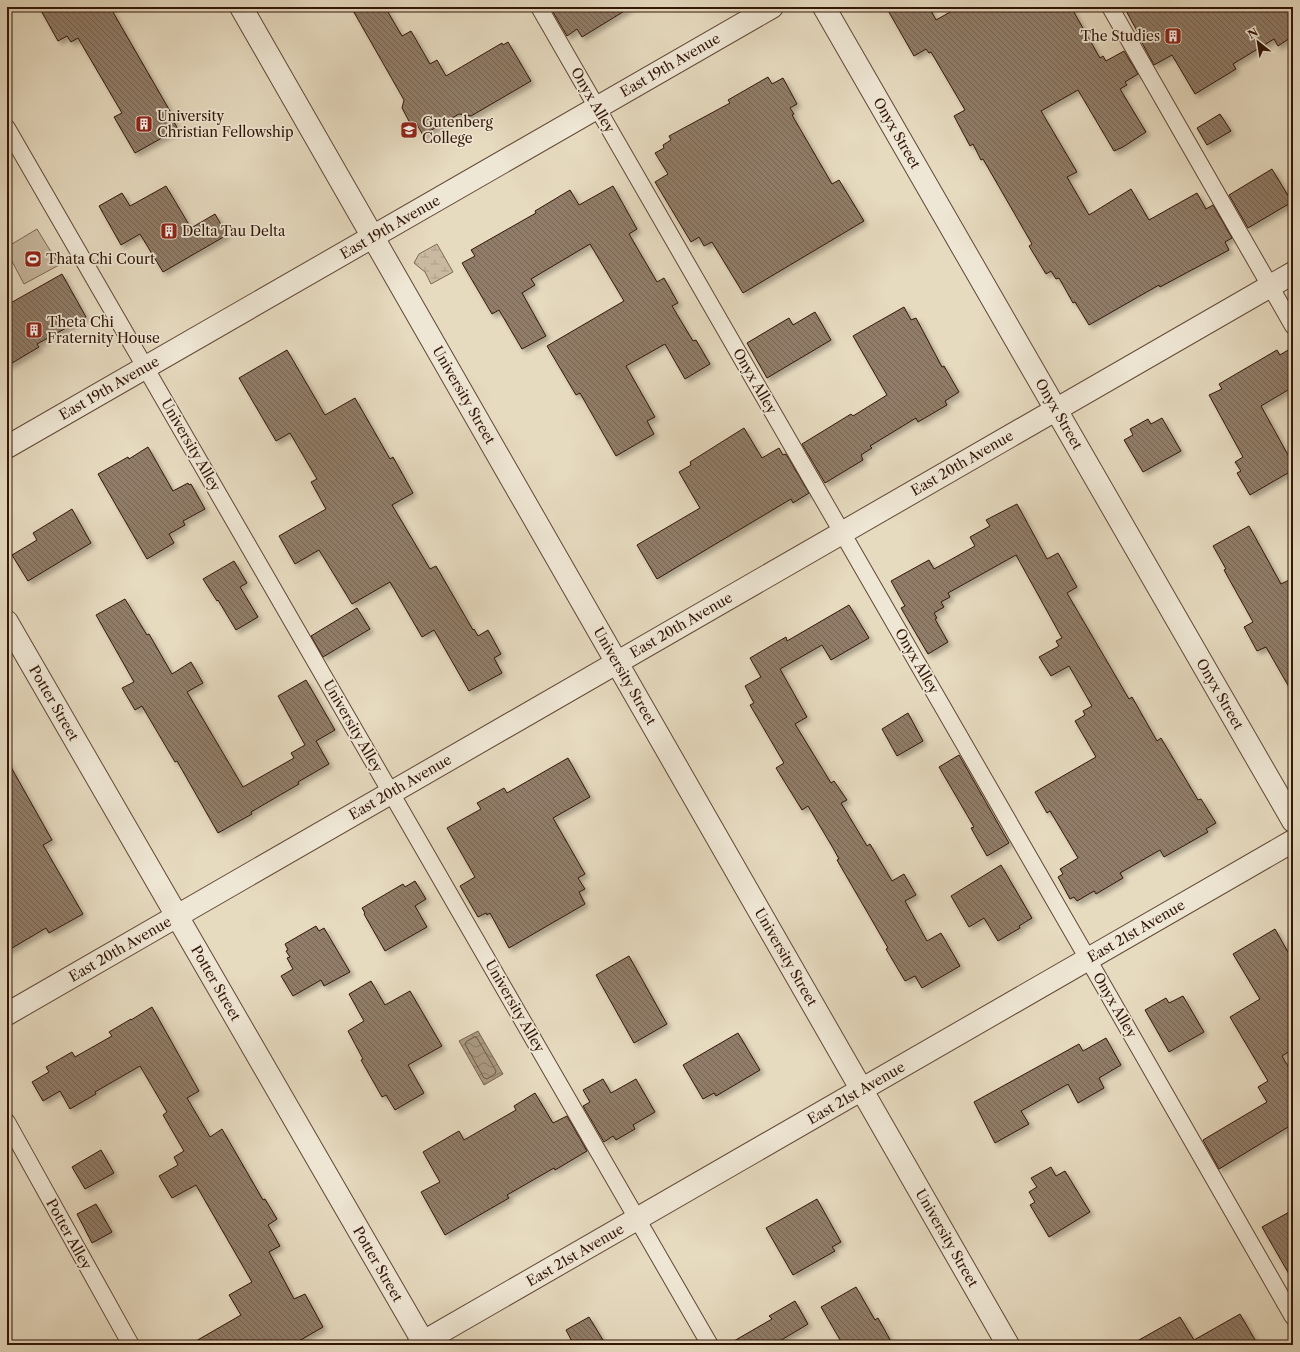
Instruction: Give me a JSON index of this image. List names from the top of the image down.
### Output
{
  "streets": {
    "street": [
      "East 19th Avenue",
      "Onyx Street",
      "University Street",
      "East 20th Avenue",
      "Potter Street",
      "East 21st Avenue"
    ],
    "lane": ["Onyx Alley", "University Alley", "Potter Alley"]
  },
  "crossings": [
    ["East 19th Avenue", "Onyx Alley"],
    ["East 19th Avenue", "University Street"],
    ["East 19th Avenue", "University Alley"],
    ["Onyx Alley", "East 20th Avenue"],
    ["Onyx Alley", "East 21st Avenue"],
    ["Onyx Street", "East 20th Avenue"],
    ["University Street", "East 20th Avenue"],
    ["University Street", "East 21st Avenue"],
    ["University Alley", "East 20th Avenue"],
    ["University Alley", "East 21st Avenue"],
    ["East 20th Avenue", "Potter Street"],
    ["Potter Street", "East 21st Avenue"]
  ],
  "places": {
    "building": [
      "The Studies",
      "University Christian Fellowship",
      "Delta Tau Delta",
      "Theta Chi Fraternity House"
    ],
    "school or university": ["Gutenberg College"],
    "sports": ["Thata Chi Court"]
  },
  "north": "top left"
}
